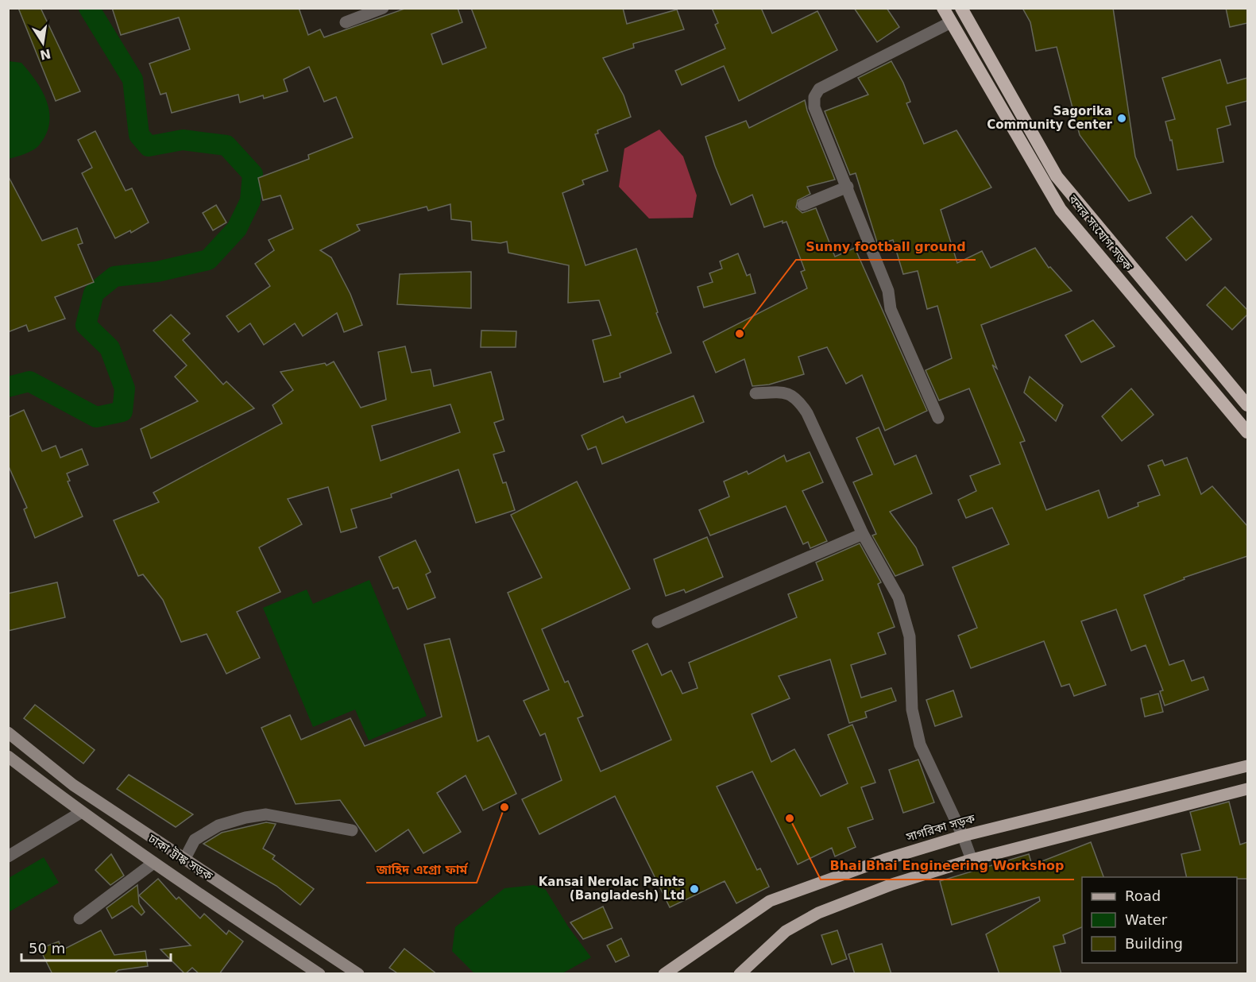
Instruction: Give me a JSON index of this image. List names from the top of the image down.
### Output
{
  "streets": {
    "highway": ["বন্দর সংযোগ সড়ক"],
    "main road": ["সাগরিকা সড়ক", "ঢাকা ট্রাঙ্ক সড়ক"]
  },
  "places": [
    "Sagorika Community Center",
    "Sunny football ground",
    "জাহিদ এগ্রো ফার্ম",
    "Bhai Bhai Engineering Workshop",
    "Kansai Nerolac Paints (Bangladesh) Ltd"
  ],
  "legend": ["Road", "Water", "Building"],
  "scale_bar": "50 m",
  "north": "bottom"
}
